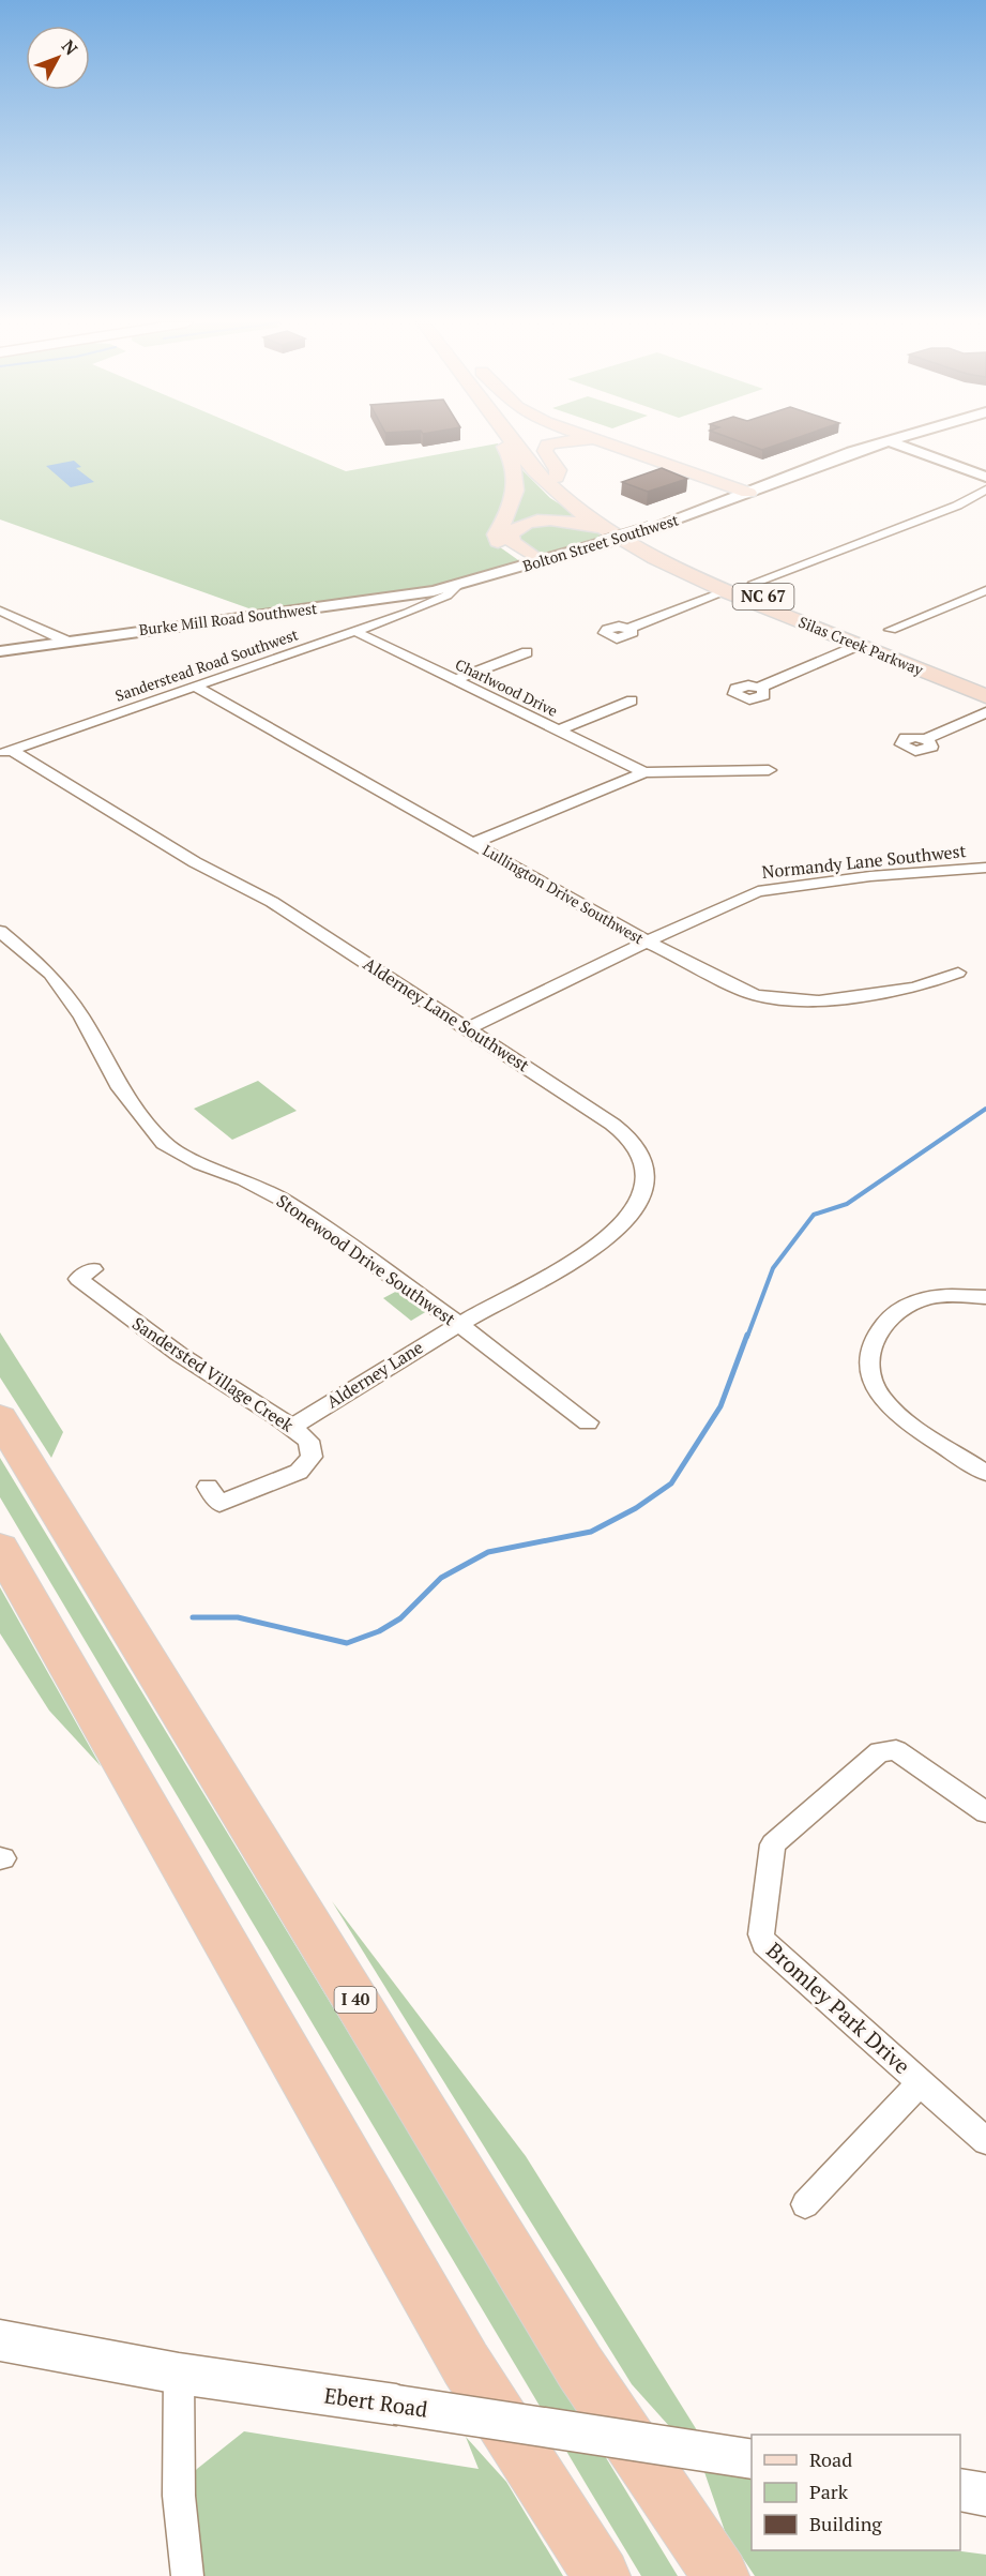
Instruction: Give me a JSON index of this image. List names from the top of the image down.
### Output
{
  "streets": {
    "highway": ["I 40"],
    "main road": ["NC 67", "Silas Creek Parkway", "Ebert Road"],
    "street": [
      "Bolton Street Southwest",
      "Burke Mill Road Southwest",
      "Sanderstead Road Southwest",
      "Charlwood Drive",
      "Normandy Lane Southwest",
      "Lullington Drive Southwest",
      "Alderney Lane Southwest",
      "Stonewood Drive Southwest",
      "Sandersted Village Creek",
      "Alderney Lane",
      "Bromley Park Drive"
    ]
  },
  "crossings": [
    ["Bolton Street Southwest", "Burke Mill Road Southwest"],
    ["Bolton Street Southwest", "Silas Creek Parkway"],
    ["Bolton Street Southwest", "Sanderstead Road Southwest"],
    ["Burke Mill Road Southwest", "Sanderstead Road Southwest"],
    ["Sanderstead Road Southwest", "Charlwood Drive"],
    ["Sanderstead Road Southwest", "Lullington Drive Southwest"],
    ["Sanderstead Road Southwest", "Alderney Lane Southwest"],
    ["Normandy Lane Southwest", "Lullington Drive Southwest"],
    ["Normandy Lane Southwest", "Alderney Lane Southwest"],
    ["Alderney Lane Southwest", "Stonewood Drive Southwest"],
    ["Alderney Lane Southwest", "Alderney Lane"],
    ["Stonewood Drive Southwest", "Alderney Lane"],
    ["Sandersted Village Creek", "Alderney Lane"]
  ],
  "legend": ["Road", "Park", "Building"],
  "north": "top right"
}
